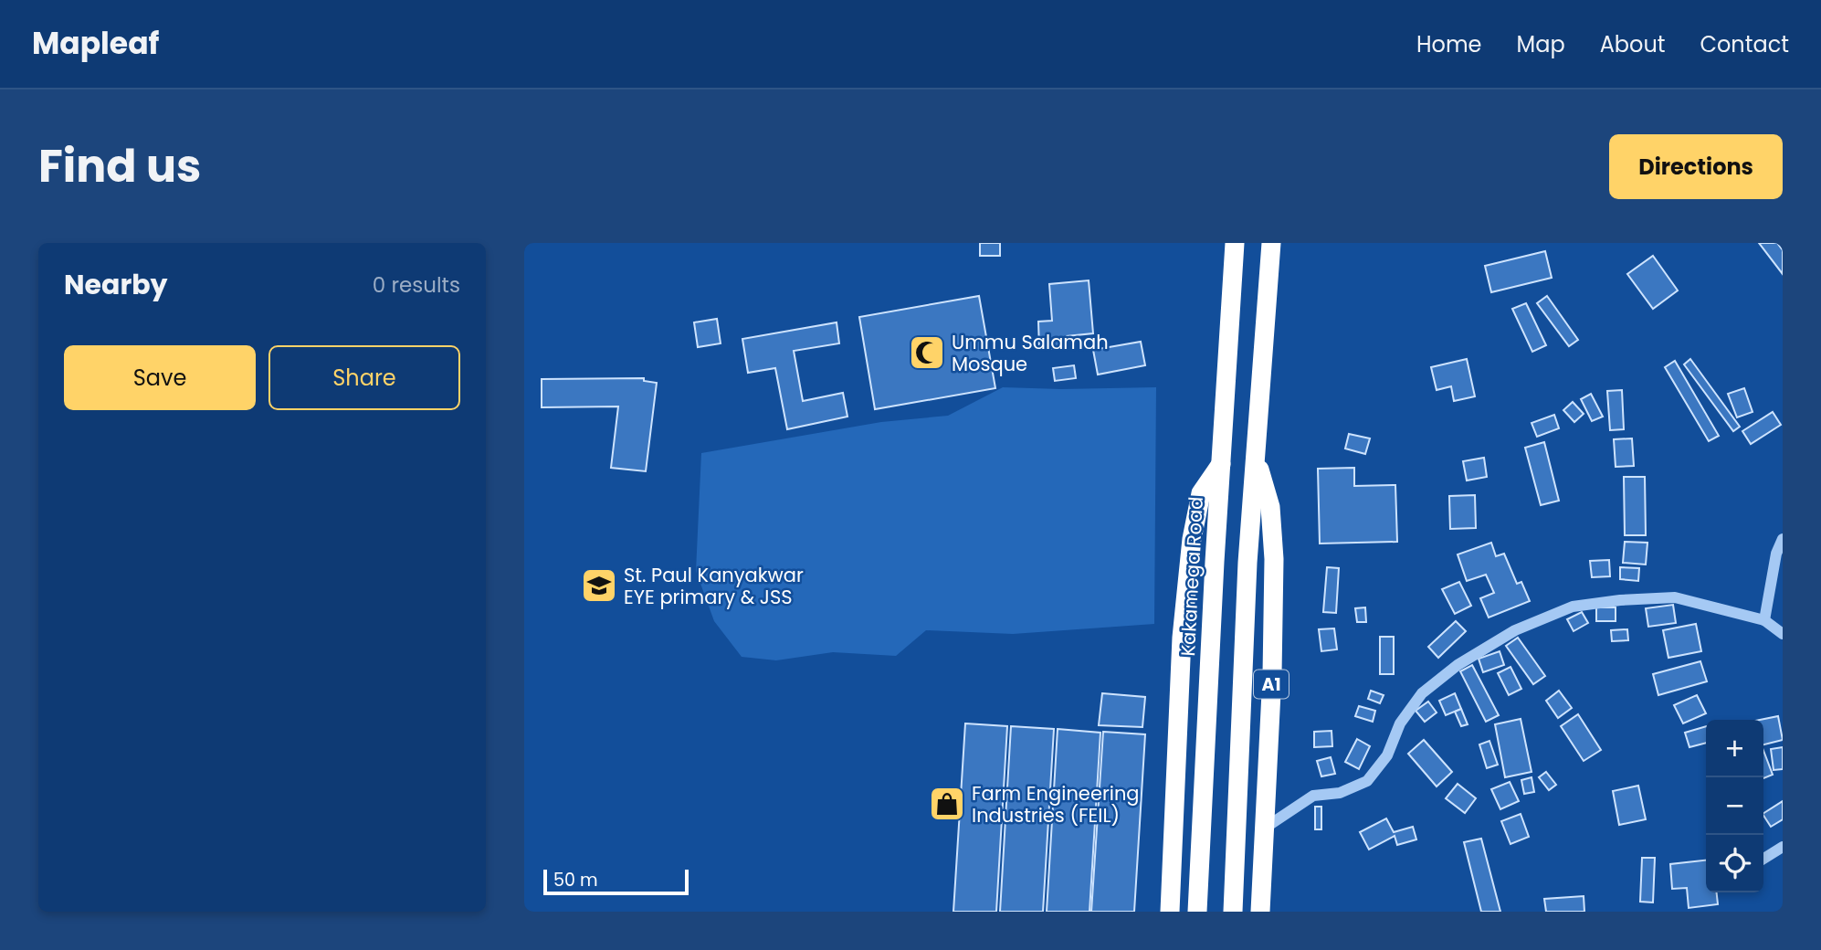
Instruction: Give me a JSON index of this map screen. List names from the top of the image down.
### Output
{
  "streets": {
    "highway": ["Kakamega Road", "A1"]
  },
  "places": {
    "mosque": ["Ummu Salamah Mosque"],
    "school or university": ["St. Paul Kanyakwar EYE primary & JSS"],
    "shop": ["Farm Engineering Industries (FEIL)"]
  },
  "scale_bar": "50 m",
  "page": {
    "header": "Mapleaf",
    "nav": [
      "Home",
      "Map",
      "About",
      "Contact"
    ],
    "title": "Find us",
    "buttons": [
      "Directions",
      ["Save", "Share"]
    ],
    "heading": ["Nearby", "0 results"],
    "map_buttons": ["+", "−"],
    "scale": "50 m"
  }
}
